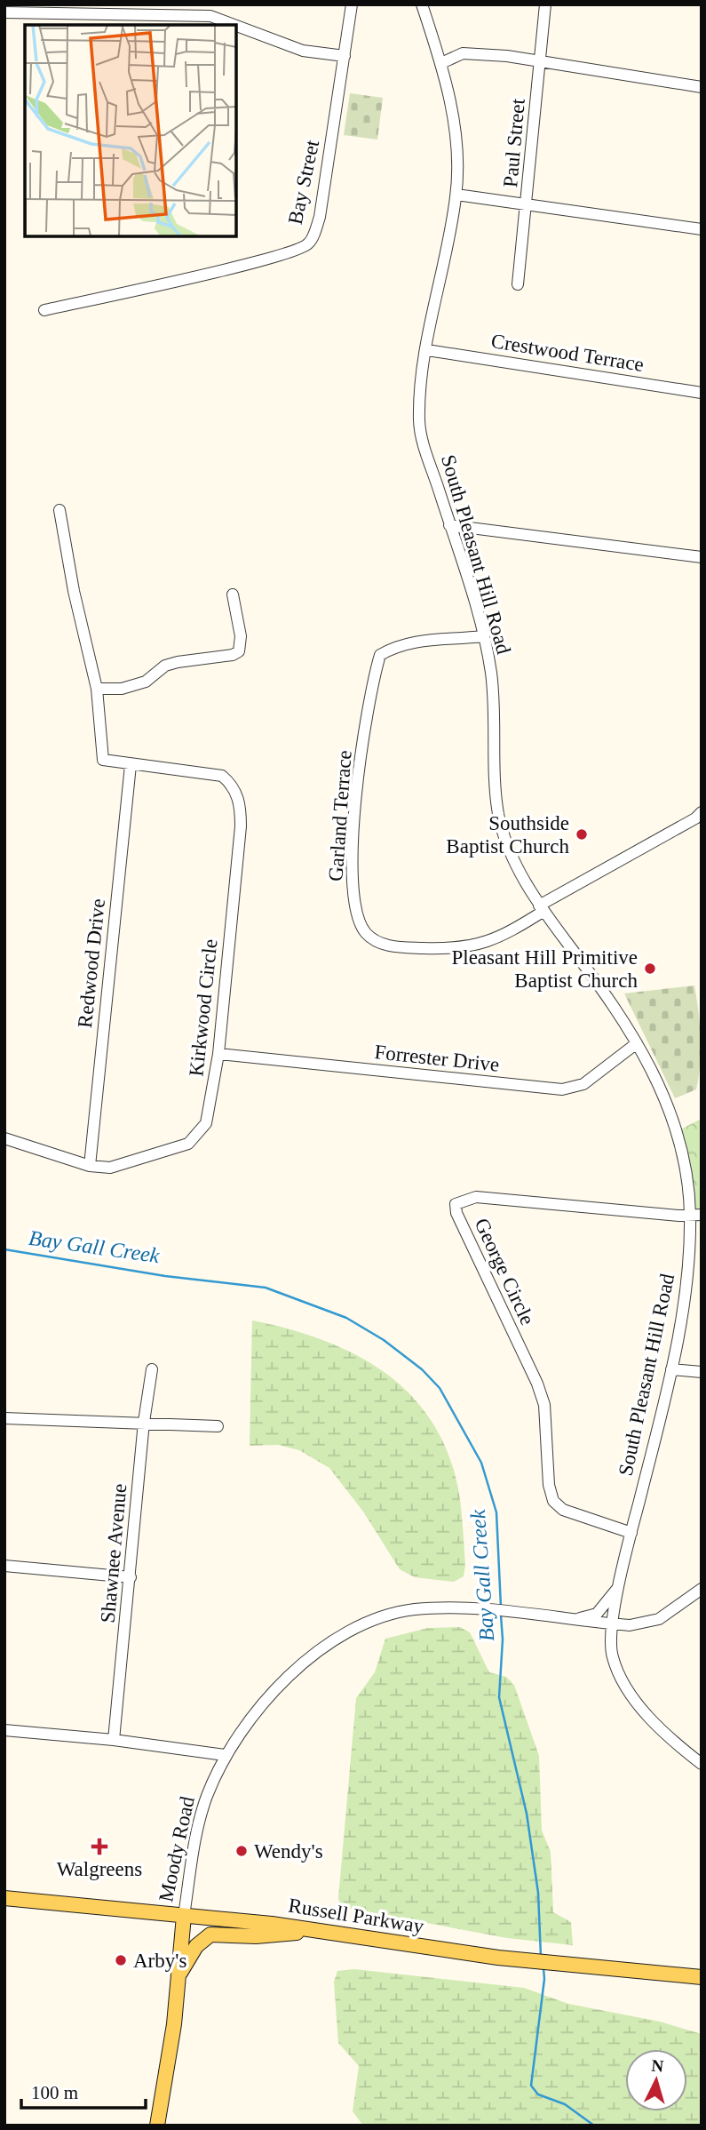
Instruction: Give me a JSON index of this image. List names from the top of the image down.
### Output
{
  "streets": {
    "main road": ["Moody Road", "Russell Parkway"],
    "street": [
      "Paul Street",
      "Bay Street",
      "Crestwood Terrace",
      "South Pleasant Hill Road",
      "Garland Terrace",
      "Redwood Drive",
      "Kirkwood Circle",
      "Forrester Drive",
      "George Circle",
      "Shawnee Avenue"
    ]
  },
  "crossings": [
    ["Crestwood Terrace", "South Pleasant Hill Road"],
    ["South Pleasant Hill Road", "Garland Terrace"],
    ["South Pleasant Hill Road", "Forrester Drive"],
    ["South Pleasant Hill Road", "George Circle"],
    ["South Pleasant Hill Road", "Moody Road"],
    ["Redwood Drive", "Kirkwood Circle"],
    ["Kirkwood Circle", "Forrester Drive"],
    ["Moody Road", "Russell Parkway"]
  ],
  "water": ["Bay Gall Creek"],
  "places": {
    "other": [
      "Southside Baptist Church",
      "Pleasant Hill Primitive Baptist Church",
      "Wendy's",
      "Arby's"
    ],
    "health": ["Walgreens"]
  },
  "scale_bar": "100 m",
  "north": "top"
}
